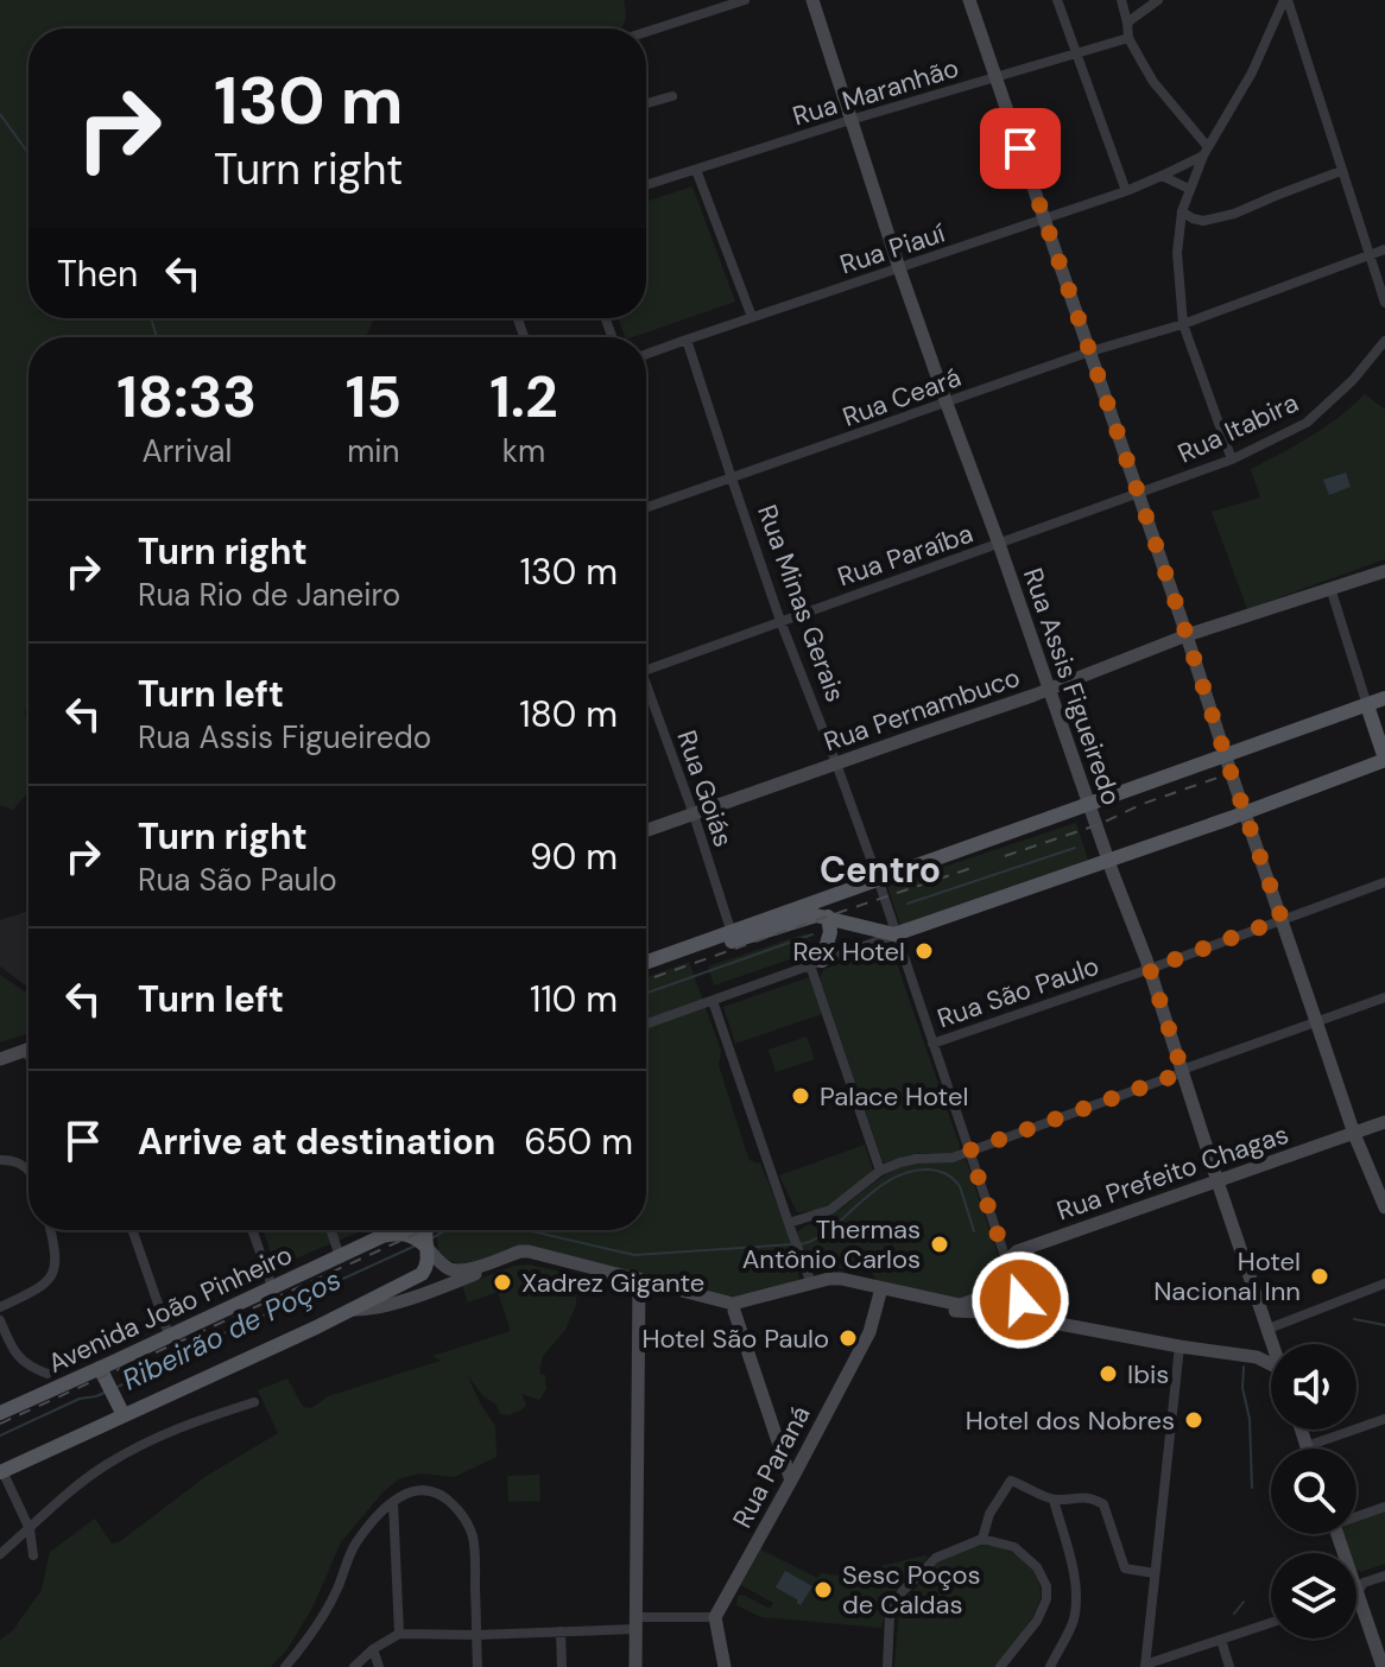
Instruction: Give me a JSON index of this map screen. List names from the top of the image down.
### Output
{
  "streets": {
    "main road": ["Avenida João Pinheiro"],
    "street": [
      "Rua Maranhão",
      "Rua Piauí",
      "Rua Ceará",
      "Rua Itabira",
      "Rua Paraíba",
      "Rua Minas Gerais",
      "Rua Assis Figueiredo",
      "Rua Pernambuco",
      "Rua Goiás",
      "Rua São Paulo",
      "Rua Prefeito Chagas",
      "Rua Paraná"
    ]
  },
  "crossings": [
    ["Rua Maranhão", "Rua Assis Figueiredo"],
    ["Rua Piauí", "Rua Minas Gerais"],
    ["Rua Piauí", "Rua Assis Figueiredo"],
    ["Rua Ceará", "Rua Minas Gerais"],
    ["Rua Ceará", "Rua Assis Figueiredo"],
    ["Rua Itabira", "Rua Paraíba"],
    ["Rua Paraíba", "Rua Minas Gerais"],
    ["Rua Paraíba", "Rua Assis Figueiredo"],
    ["Rua Minas Gerais", "Rua Pernambuco"],
    ["Rua Minas Gerais", "Rua São Paulo"],
    ["Rua Minas Gerais", "Rua Prefeito Chagas"],
    ["Rua Assis Figueiredo", "Rua Pernambuco"],
    ["Rua Assis Figueiredo", "Rua São Paulo"],
    ["Rua Assis Figueiredo", "Rua Prefeito Chagas"],
    ["Rua Pernambuco", "Rua Goiás"]
  ],
  "districts": ["Centro"],
  "water": ["Ribeirão de Poços"],
  "places": [
    "Rex Hotel",
    "Palace Hotel",
    "Thermas Antônio Carlos",
    "Hotel Nacional Inn",
    "Xadrez Gigante",
    "Hotel São Paulo",
    "Ibis",
    "Hotel dos Nobres",
    "Sesc Poços de Caldas"
  ],
  "page": {
    "turn": ["130 m", "Turn right"],
    "then": "Then",
    "eta": [
      "18:33",
      "Arrival",
      "15",
      "min",
      "1.2",
      "km"
    ],
    "list": [
      {
        "name": "Turn right",
        "note": "Rua Rio de Janeiro",
        "value": "130 m"
      },
      {
        "name": "Turn left",
        "note": "Rua Assis Figueiredo",
        "value": "180 m"
      },
      {
        "name": "Turn right",
        "note": "Rua São Paulo",
        "value": "90 m"
      },
      {
        "name": "Turn left",
        "value": "110 m"
      },
      {
        "name": "Arrive at destination",
        "value": "650 m"
      }
    ]
  }
}
